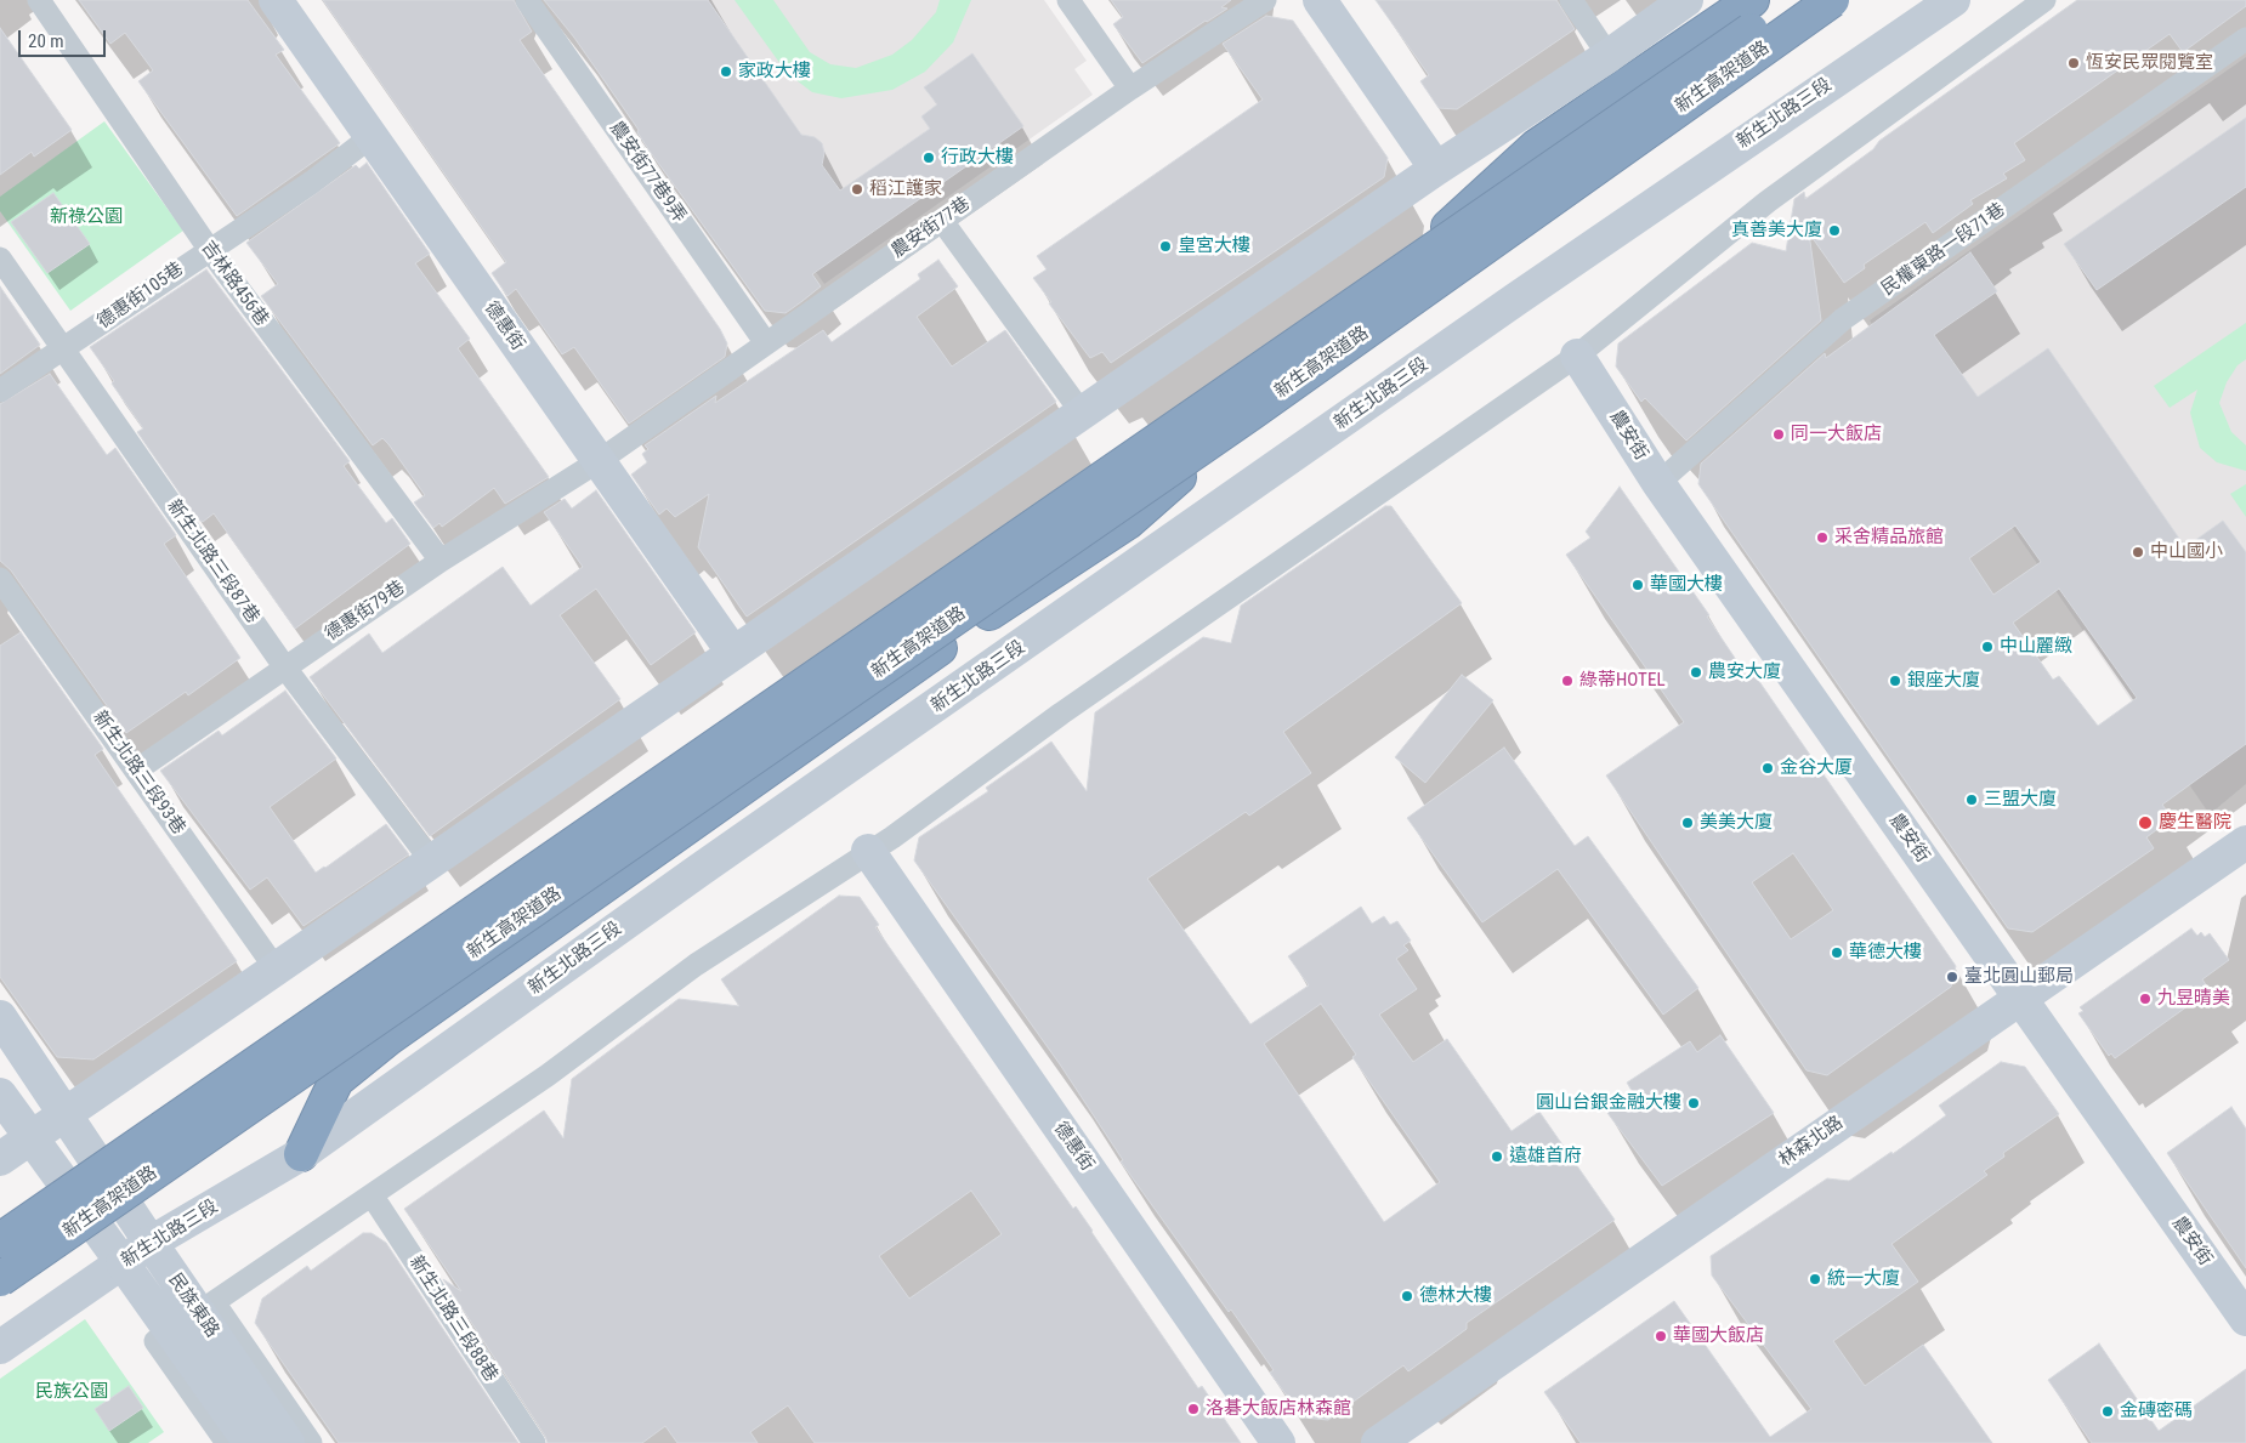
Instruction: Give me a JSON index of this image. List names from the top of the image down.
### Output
{
  "streets": {
    "highway": ["新生高架道路"],
    "street": [
      "新生北路三段",
      "農安街77巷9弄",
      "農安街77巷",
      "民權東路一段71巷",
      "吉林路456巷",
      "德惠街105巷",
      "德惠街",
      "農安街",
      "新生北路三段87巷",
      "德惠街79巷",
      "新生北路三段93巷",
      "林森北路",
      "民族東路",
      "新生北路三段88巷"
    ]
  },
  "crossings": [
    ["新生北路三段", "民族東路"],
    ["農安街77巷9弄", "農安街77巷"],
    ["農安街77巷", "德惠街"],
    ["農安街77巷", "德惠街79巷"],
    ["民權東路一段71巷", "農安街"],
    ["吉林路456巷", "德惠街105巷"],
    ["吉林路456巷", "德惠街79巷"],
    ["德惠街105巷", "德惠街"],
    ["德惠街105巷", "新生北路三段87巷"],
    ["德惠街", "德惠街79巷"],
    ["農安街", "林森北路"],
    ["新生北路三段87巷", "德惠街79巷"],
    ["德惠街79巷", "新生北路三段93巷"]
  ],
  "parks": ["新祿公園", "民族公園"],
  "places": [
    "恆安民眾閱覽室",
    "家政大樓",
    "行政大樓",
    "稻江護家",
    "真善美大廈",
    "皇宮大樓",
    "同一大飯店",
    "采舍精品旅館",
    "中山國小",
    "華國大樓",
    "中山麗緻",
    "農安大廈",
    "綠蒂HOTEL",
    "銀座大廈",
    "金谷大厦",
    "三盟大廈",
    "美美大廈",
    "慶生醫院",
    "華德大樓",
    "臺北圓山郵局",
    "九昱晴美",
    "圓山台銀金融大樓",
    "遠雄首府",
    "統一大廈",
    "德林大樓",
    "華國大飯店",
    "洛碁大飯店林森館",
    "金磚密碼"
  ],
  "scale_bar": "20 m"
}
